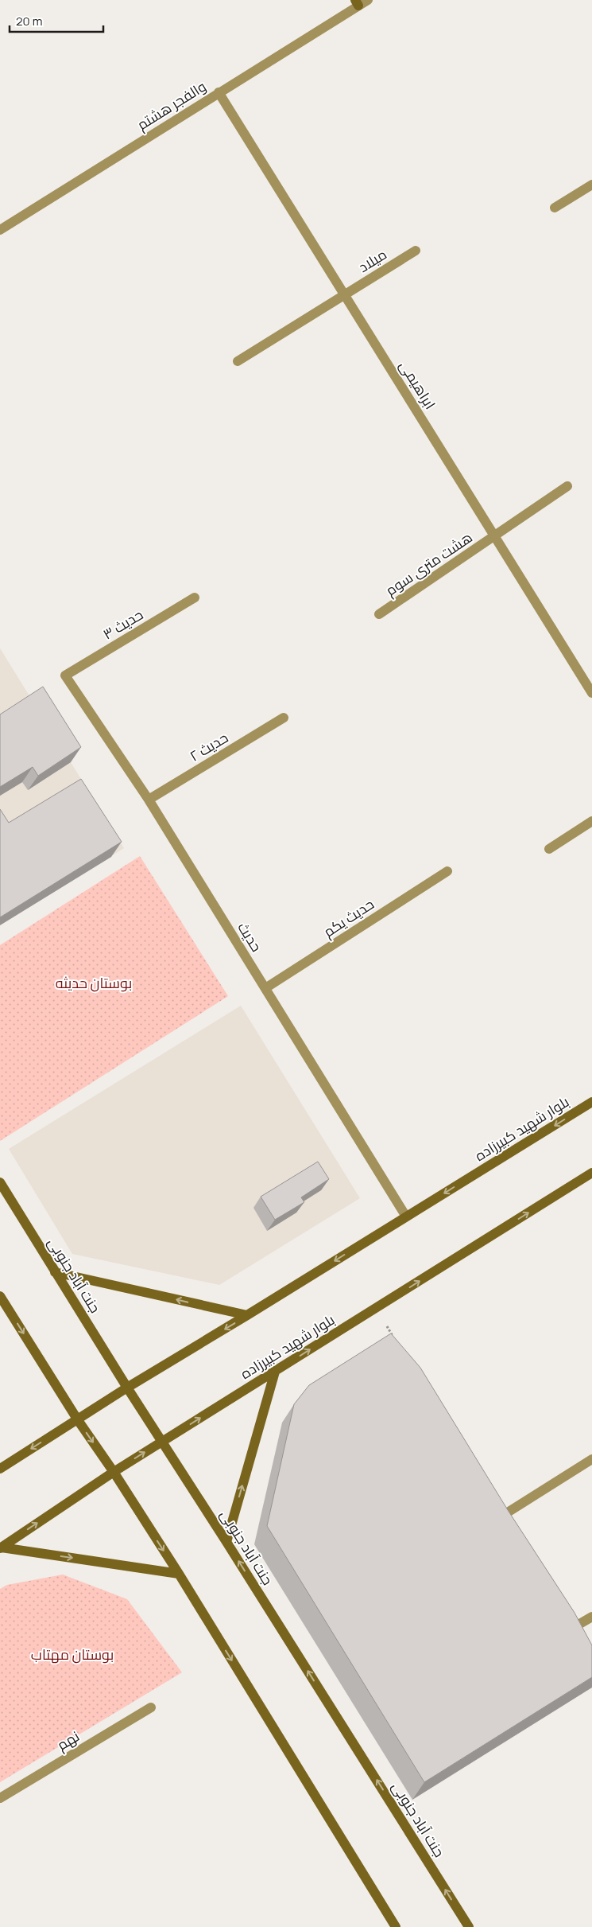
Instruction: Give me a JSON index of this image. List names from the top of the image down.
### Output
{
  "streets": {
    "main road": ["بلوار شهید کبیرزاده", "جنت آباد جنوبی"],
    "street": [
      "والفجر هشتم",
      "میلاد",
      "ابراهیمی",
      "هشت متری سوم",
      "حدیث ۳",
      "حدیث ۲",
      "حدیث یکم",
      "حدیث",
      "نهم"
    ]
  },
  "crossings": [
    ["والفجر هشتم", "ابراهیمی"],
    ["میلاد", "ابراهیمی"],
    ["ابراهیمی", "هشت متری سوم"],
    ["حدیث ۳", "حدیث"],
    ["حدیث ۲", "حدیث"],
    ["حدیث یکم", "حدیث"],
    ["حدیث", "بلوار شهید کبیرزاده"],
    ["بلوار شهید کبیرزاده", "جنت آباد جنوبی"]
  ],
  "parks": ["بوستان حدیثه", "بوستان مهتاب"],
  "scale_bar": "20 m"
}
